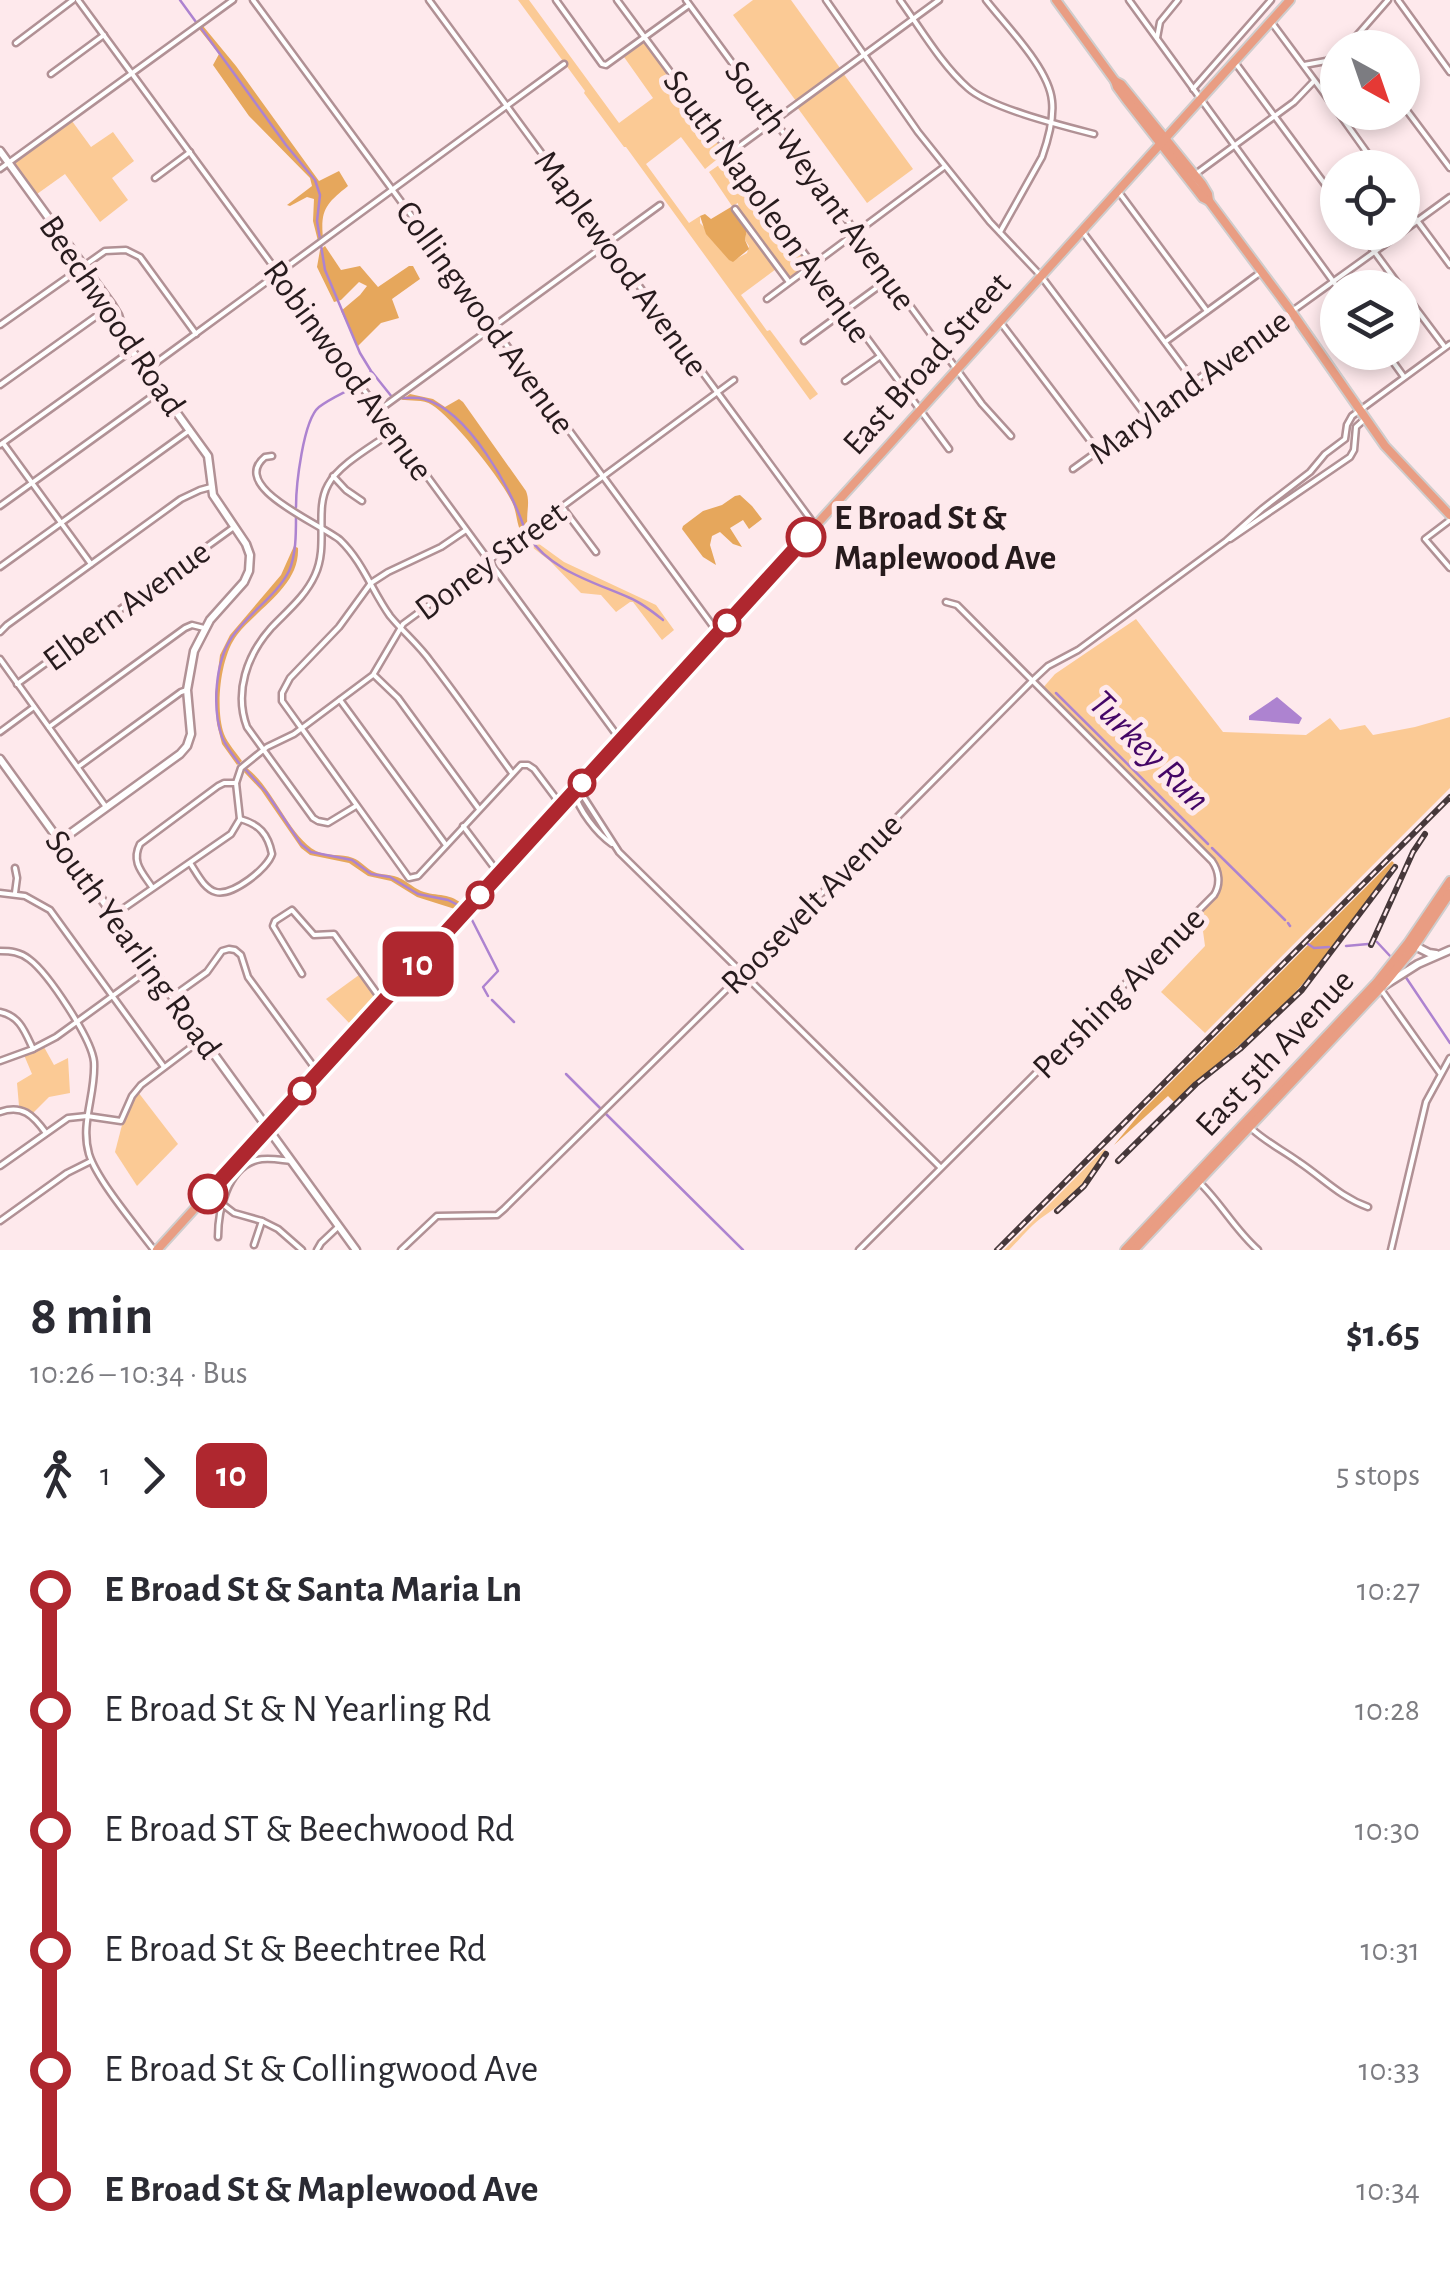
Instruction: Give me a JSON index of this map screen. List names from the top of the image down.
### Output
{
  "streets": {
    "main road": ["East Broad Street", "East 5th Avenue"],
    "street": [
      "South Weyant Avenue",
      "South Napoleon Avenue",
      "Maplewood Avenue",
      "Beechwood Road",
      "Collingwood Avenue",
      "Robinwood Avenue",
      "Maryland Avenue",
      "Doney Street",
      "Elbern Avenue",
      "Roosevelt Avenue",
      "South Yearling Road",
      "Pershing Avenue"
    ]
  },
  "crossings": [
    ["South Weyant Avenue", "East Broad Street"],
    ["South Napoleon Avenue", "East Broad Street"],
    ["Maplewood Avenue", "East Broad Street"],
    ["Maplewood Avenue", "Doney Street"],
    ["Beechwood Road", "Elbern Avenue"],
    ["Collingwood Avenue", "East Broad Street"],
    ["Collingwood Avenue", "Doney Street"],
    ["East Broad Street", "Robinwood Avenue"],
    ["East Broad Street", "South Yearling Road"],
    ["Robinwood Avenue", "Doney Street"],
    ["Roosevelt Avenue", "Pershing Avenue"]
  ],
  "water": ["Turkey Run"],
  "places": ["E Broad St & Maplewood Ave"],
  "lines": ["bus line 10"],
  "north": "bottom right",
  "page": {
    "on_map": "10",
    "heading": ["8 min", "10:26 – 10:34 · Bus", "$1.65"],
    "legs": ["1", "10", "5 stops"],
    "list": [
      {
        "name": "E Broad St & Santa Maria Ln",
        "value": "10:27"
      },
      {
        "name": "E Broad St & N Yearling Rd",
        "value": "10:28"
      },
      {
        "name": "E Broad ST & Beechwood Rd",
        "value": "10:30"
      },
      {
        "name": "E Broad St & Beechtree Rd",
        "value": "10:31"
      },
      {
        "name": "E Broad St & Collingwood Ave",
        "value": "10:33"
      },
      {
        "name": "E Broad St & Maplewood Ave",
        "value": "10:34"
      }
    ]
  }
}
